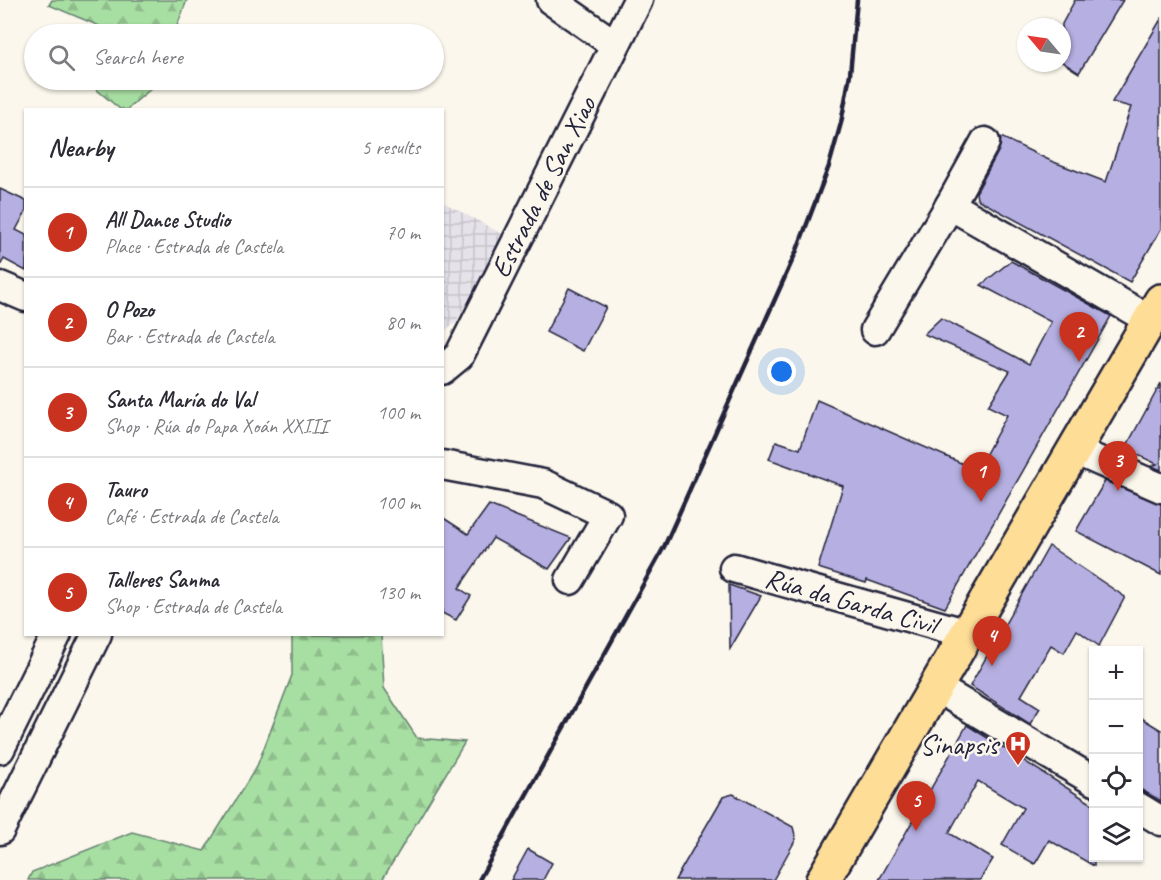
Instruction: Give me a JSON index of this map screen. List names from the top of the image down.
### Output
{
  "streets": {
    "street": ["Estrada de San Xiao", "Rúa da Garda Civil"]
  },
  "places": {
    "hospital": ["Sinapsis"]
  },
  "north": "top left",
  "page": {
    "search": "Search here",
    "heading": ["Nearby", "5 results"],
    "list": [
      {
        "mark": "1",
        "name": "All Dance Studio",
        "note": "Place · Estrada de Castela",
        "value": "70 m"
      },
      {
        "mark": "2",
        "name": "O Pozo",
        "note": "Bar · Estrada de Castela",
        "value": "80 m"
      },
      {
        "mark": "3",
        "name": "Santa María do Val",
        "note": "Shop · Rúa do Papa Xoán XXIII",
        "value": "100 m"
      },
      {
        "mark": "4",
        "name": "Tauro",
        "note": "Café · Estrada de Castela",
        "value": "100 m"
      },
      {
        "mark": "5",
        "name": "Talleres Sanma",
        "note": "Shop · Estrada de Castela",
        "value": "130 m"
      }
    ],
    "pins": [
      "2",
      "3",
      "1",
      "4",
      "5"
    ],
    "map_buttons": ["+", "−"]
  }
}
